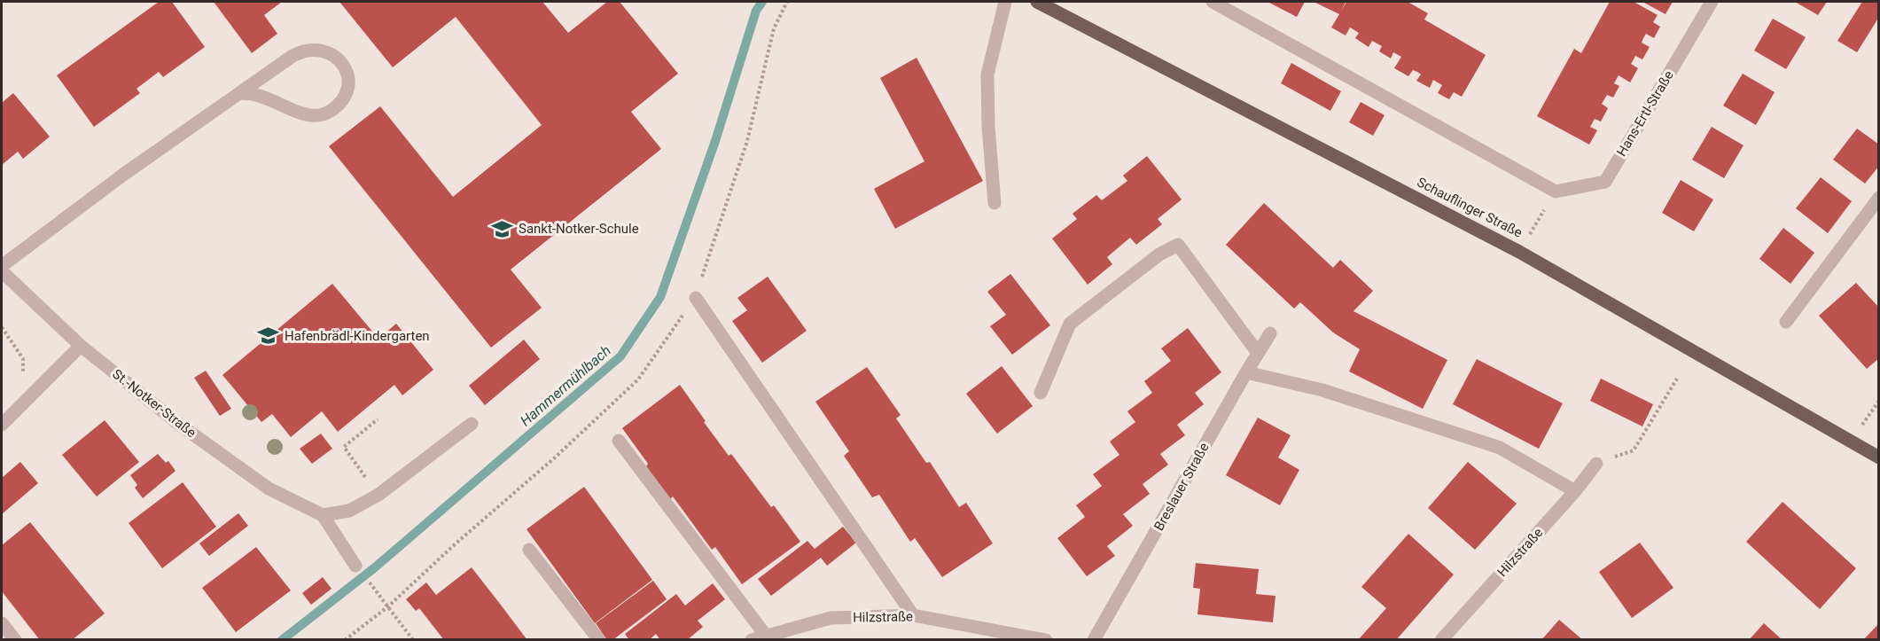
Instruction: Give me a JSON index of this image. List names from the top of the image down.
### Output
{
  "streets": {
    "main road": ["Schauflinger Straße"],
    "street": [
      "Hans-Ertl-Straße",
      "St.-Notker-Straße",
      "Breslauer Straße",
      "Hilzstraße"
    ]
  },
  "water": ["Hammermühlbach"],
  "places": {
    "school or university": ["Sankt-Notker-Schule", "Hafenbrädl-Kindergarten"]
  }
}
